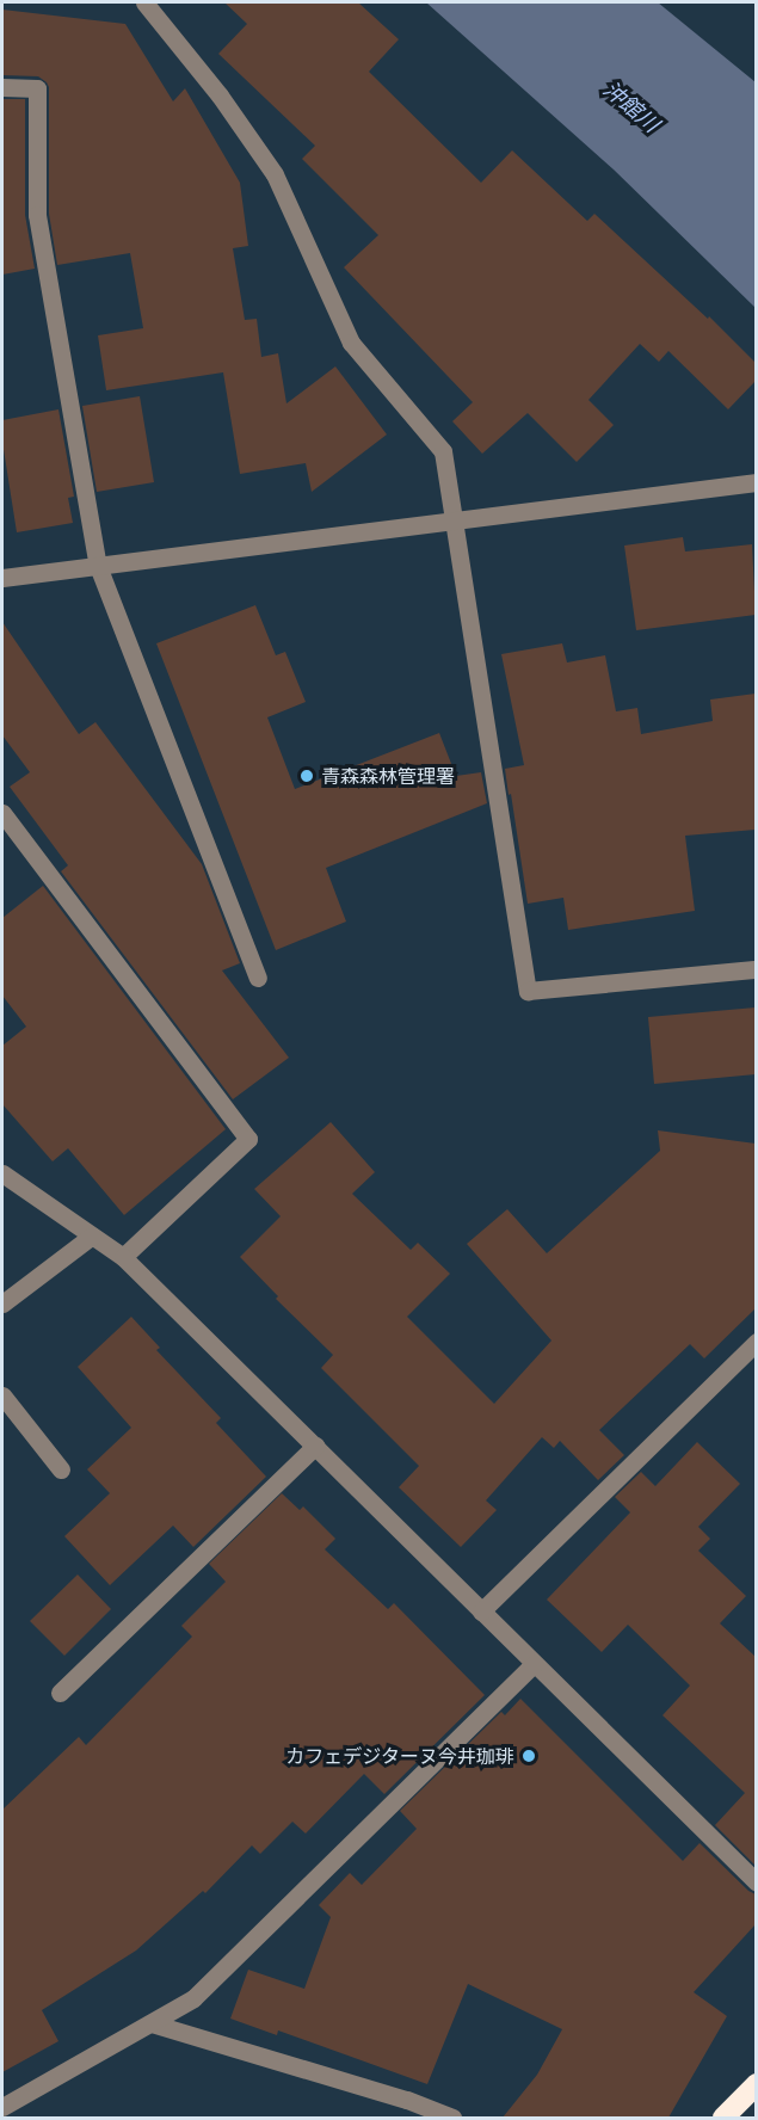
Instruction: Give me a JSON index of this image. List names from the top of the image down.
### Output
{
  "water": ["沖館川"],
  "places": ["青森森林管理署", "カフェデジターヌ今井珈琲"]
}
